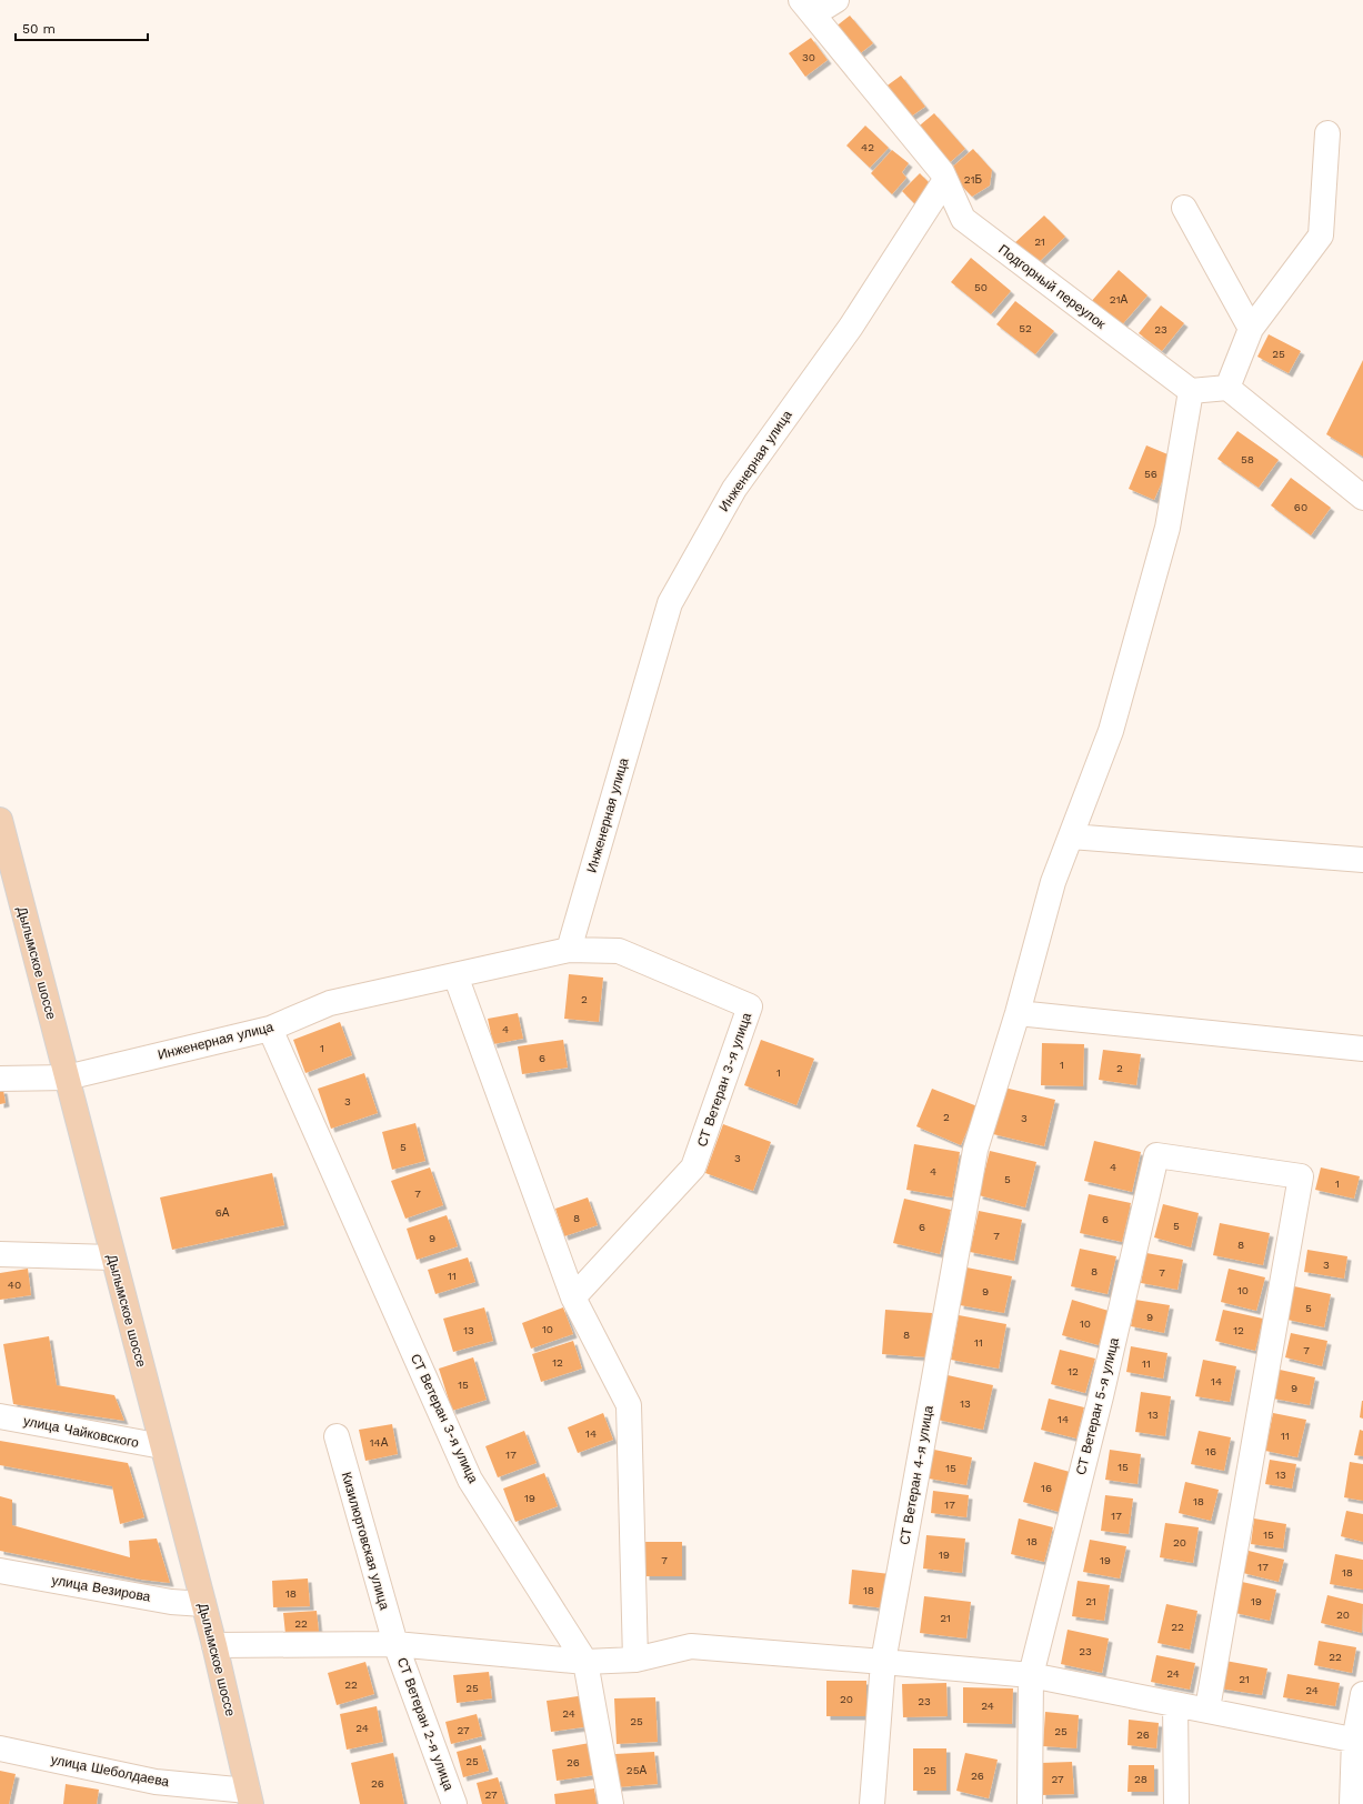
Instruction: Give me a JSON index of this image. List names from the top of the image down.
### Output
{
  "streets": {
    "main road": ["Дылымское шоссе"],
    "street": [
      "Подгорный переулок",
      "Инженерная улица",
      "СТ Ветеран 3-я улица",
      "СТ Ветеран 5-я улица",
      "улица Чайковского",
      "СТ Ветеран 4-я улица",
      "Кизилюртовская улица",
      "улица Везирова",
      "СТ Ветеран 2-я улица",
      "улица Шеболдаева"
    ]
  },
  "crossings": [
    ["Подгорный переулок", "Инженерная улица"],
    ["Подгорный переулок", "СТ Ветеран 4-я улица"],
    ["Инженерная улица", "Дылымское шоссе"],
    ["Инженерная улица", "СТ Ветеран 3-я улица"],
    ["Дылымское шоссе", "улица Чайковского"],
    ["Дылымское шоссе", "улица Везирова"],
    ["Дылымское шоссе", "улица Шеболдаева"],
    ["Кизилюртовская улица", "СТ Ветеран 2-я улица"]
  ],
  "house_numbers": [
    "30",
    "42",
    "21Б",
    "21",
    "50",
    "21А",
    "52",
    "23",
    "25",
    "58",
    "56",
    "60",
    "2",
    "4",
    "1",
    "6",
    "1",
    "2",
    "1",
    "3",
    "2",
    "3",
    "5",
    "3",
    "4",
    "4",
    "5",
    "1",
    "7",
    "6А",
    "8",
    "6",
    "5",
    "6",
    "7",
    "9",
    "8",
    "3",
    "8",
    "7",
    "11",
    "40",
    "10",
    "9",
    "5",
    "9",
    "10",
    "10",
    "13",
    "12",
    "8",
    "11",
    "7",
    "12",
    "11",
    "12",
    "14",
    "15",
    "9",
    "13",
    "13",
    "14",
    "14",
    "11",
    "14А",
    "16",
    "17",
    "15",
    "15",
    "13",
    "16",
    "19",
    "18",
    "17",
    "17",
    "15",
    "18",
    "20",
    "19",
    "7",
    "19",
    "17",
    "18",
    "18",
    "18",
    "21",
    "19",
    "20",
    "21",
    "22",
    "22",
    "23",
    "22",
    "24",
    "21",
    "22",
    "25",
    "24",
    "20",
    "23",
    "24",
    "24",
    "25",
    "24",
    "27",
    "25",
    "26",
    "25",
    "26",
    "25А",
    "25",
    "26",
    "27",
    "28",
    "26",
    "27"
  ],
  "scale_bar": "50 m"
}
